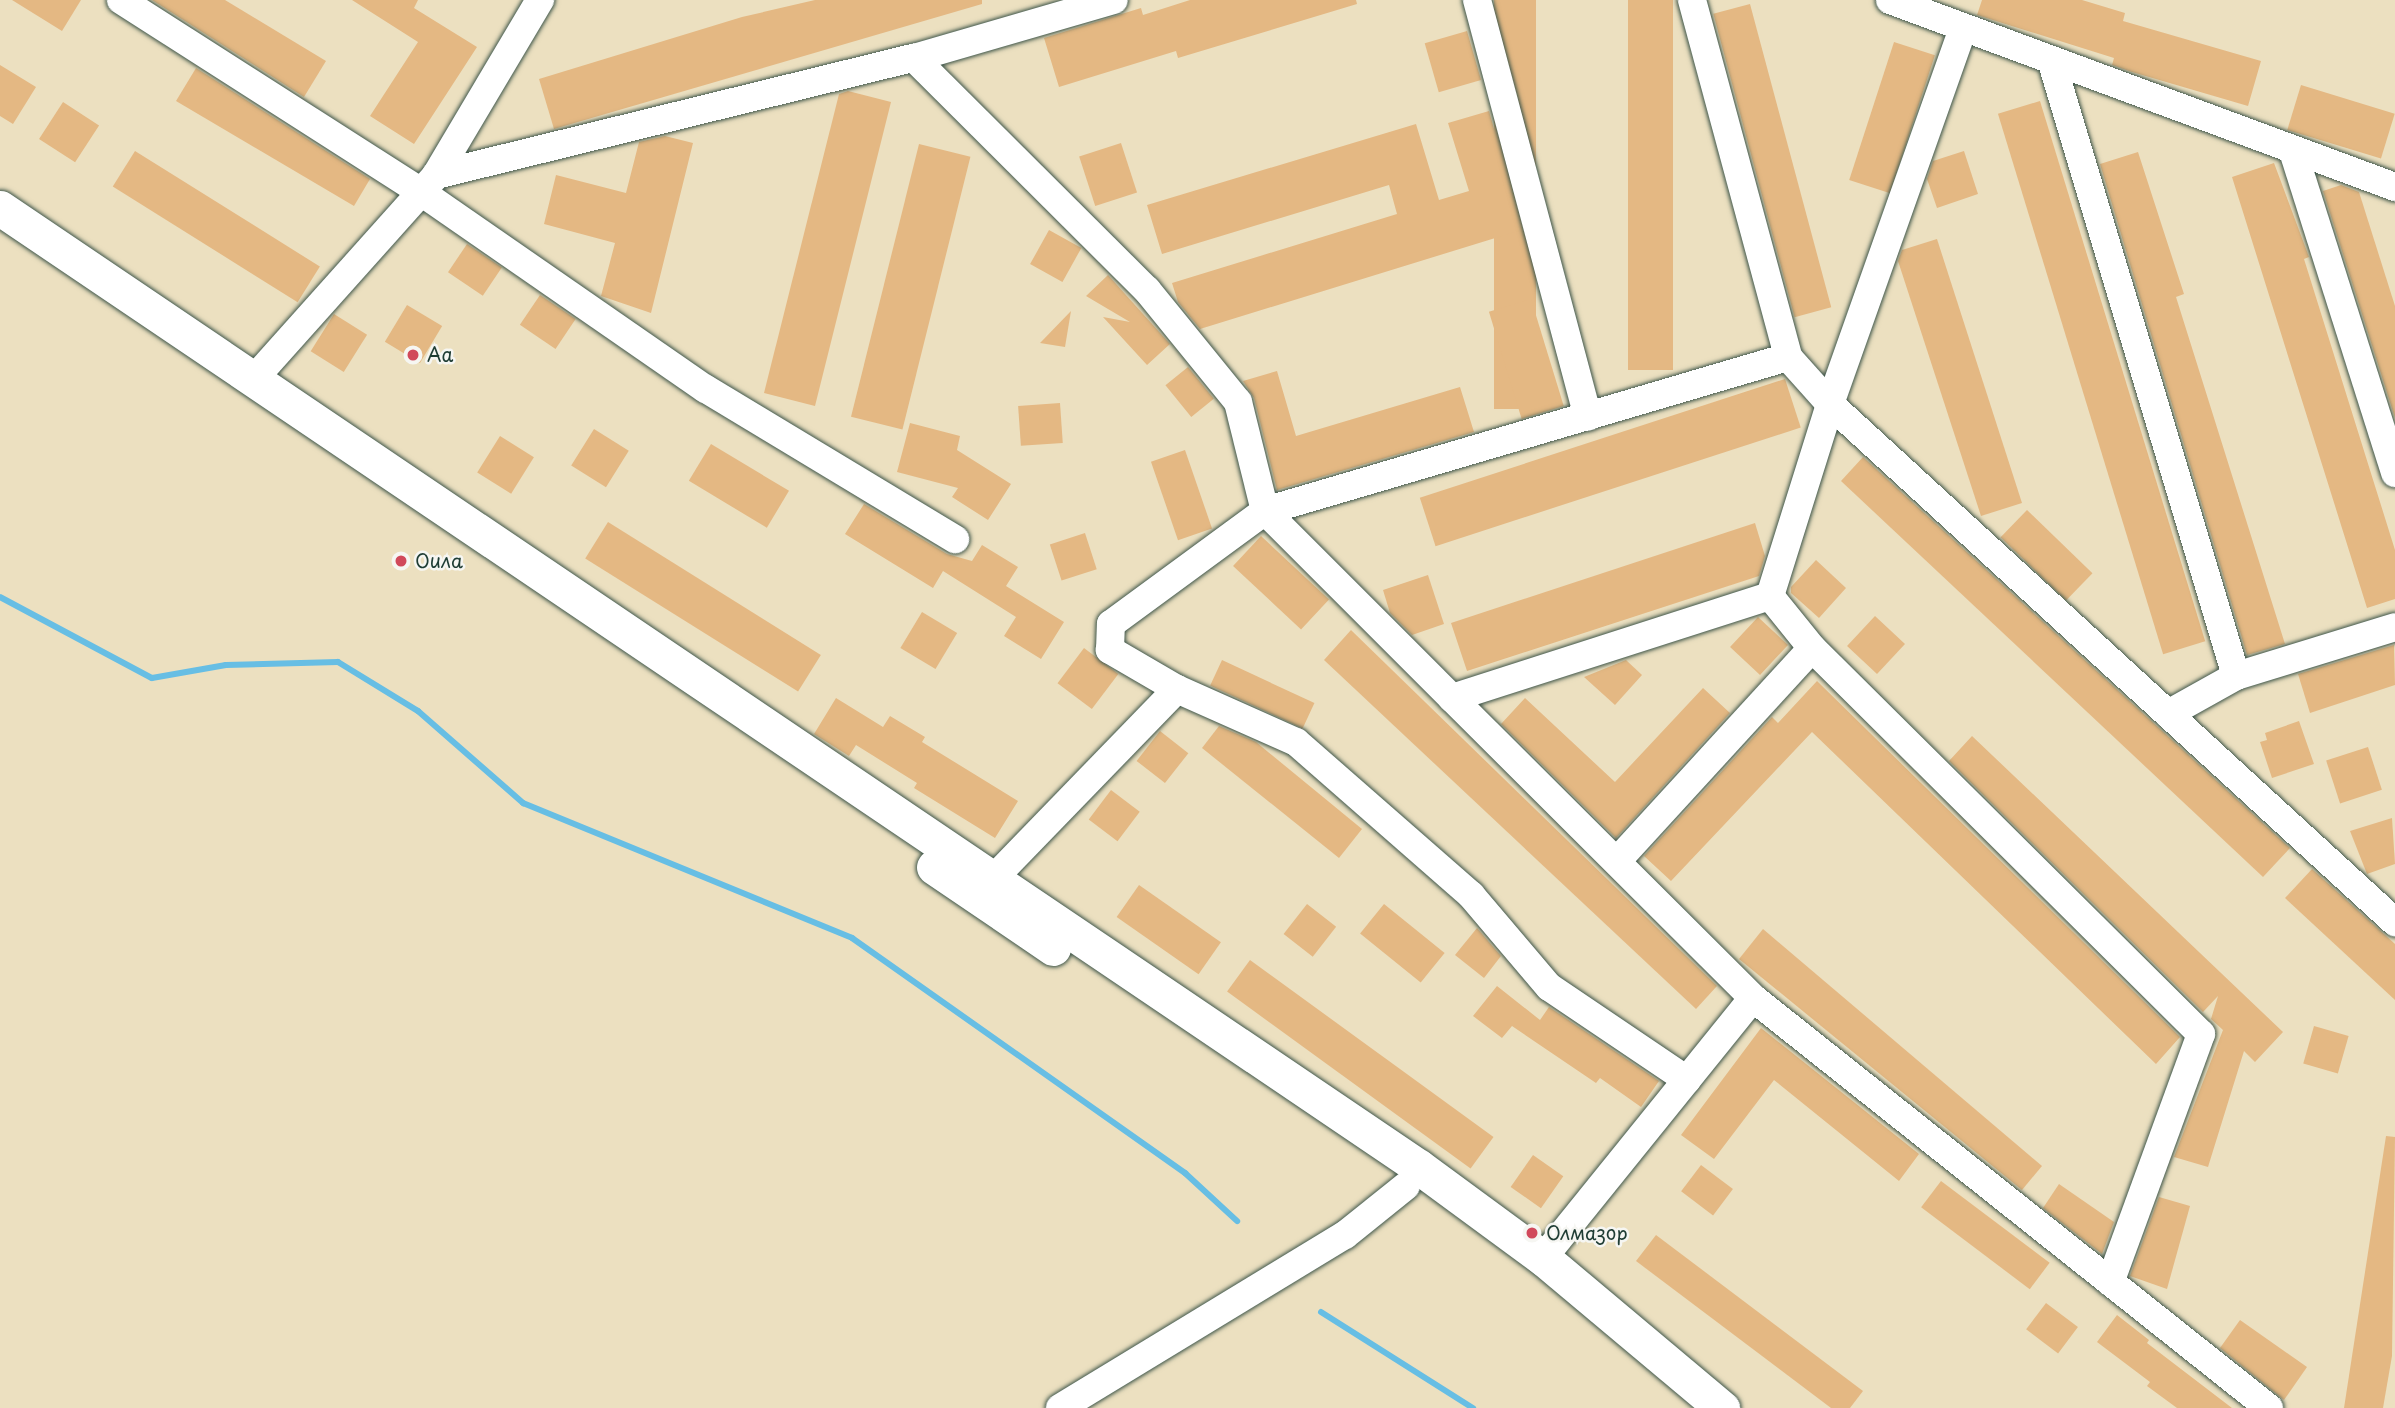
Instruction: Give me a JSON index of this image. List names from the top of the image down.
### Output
{
  "places": ["Аа", "Оила", "Олмазор"]
}
